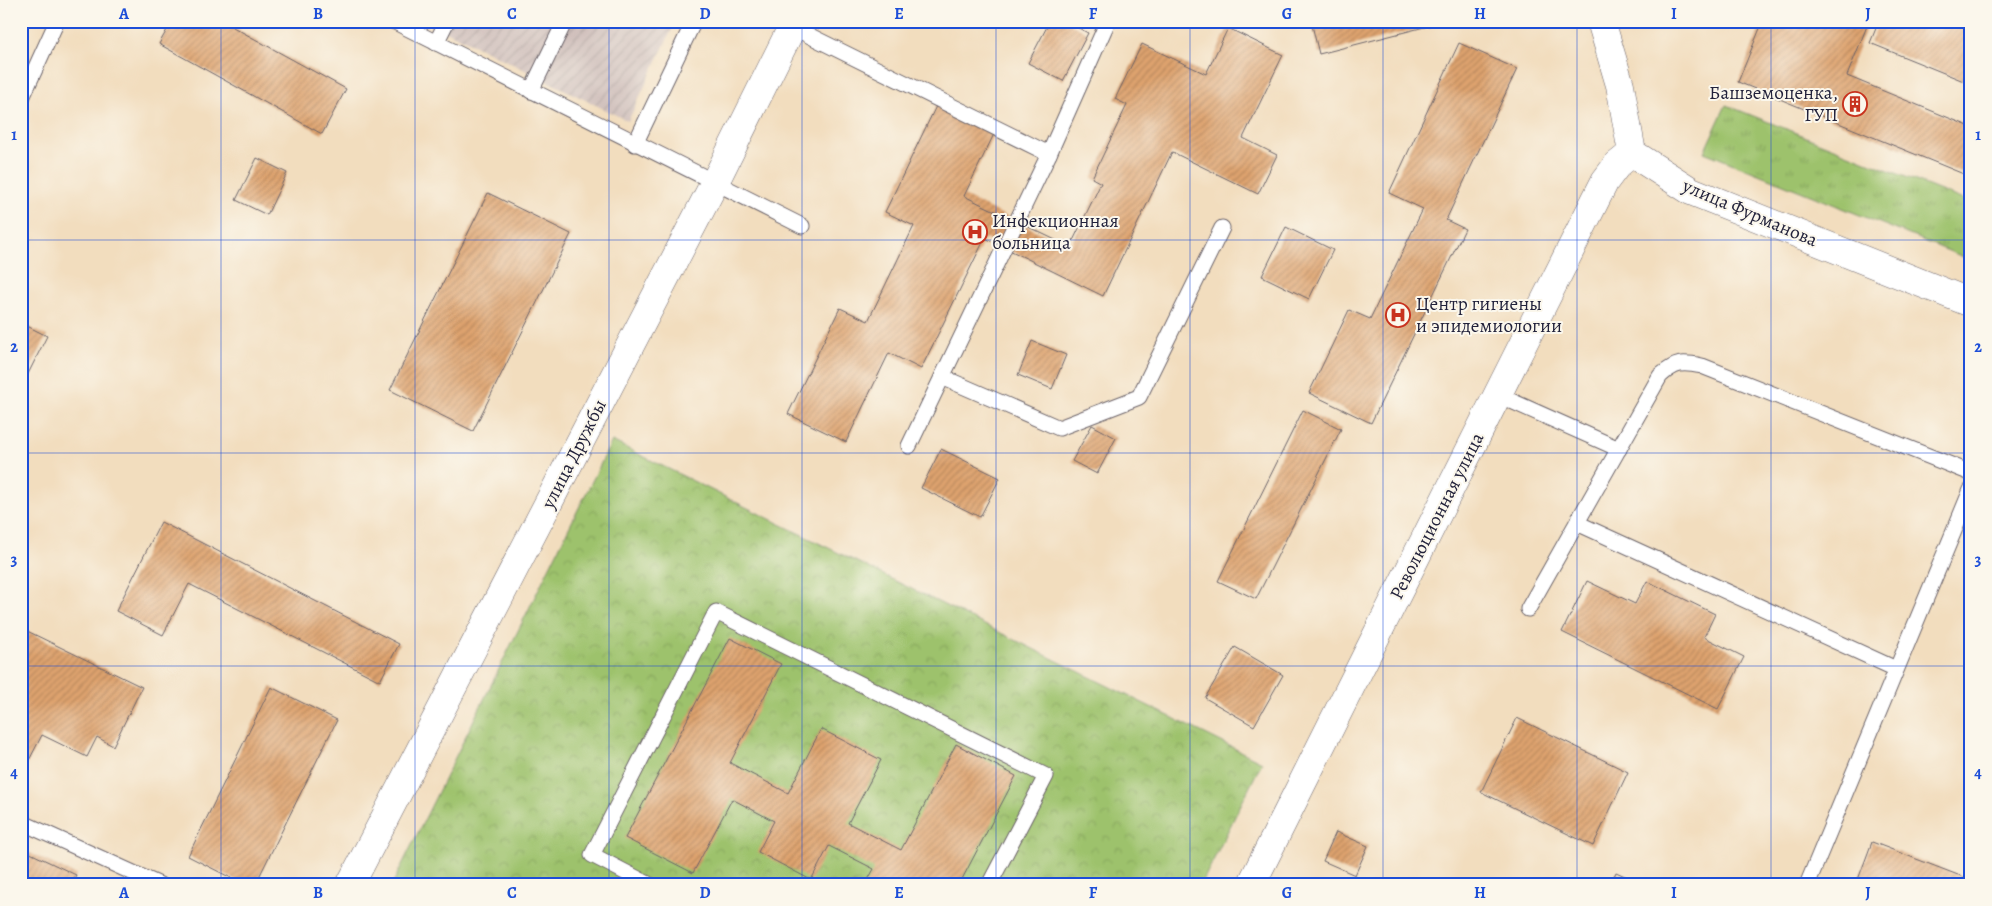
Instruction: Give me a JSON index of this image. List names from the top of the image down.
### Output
{
  "streets": {
    "street": ["улица Фурманова", "улица Дружбы", "Революционная улица"]
  },
  "crossings": [
    ["улица Фурманова", "Революционная улица"]
  ],
  "places": {
    "building": ["Башземоценка, ГУП"],
    "hospital": ["Инфекционная больница", "Центр гигиены и эпидемиологии"]
  },
  "grid": {
    "columns": [
      "A",
      "B",
      "C",
      "D",
      "E",
      "F",
      "G",
      "H",
      "I",
      "J"
    ],
    "rows": [
      "1",
      "2",
      "3",
      "4"
    ]
  }
}
